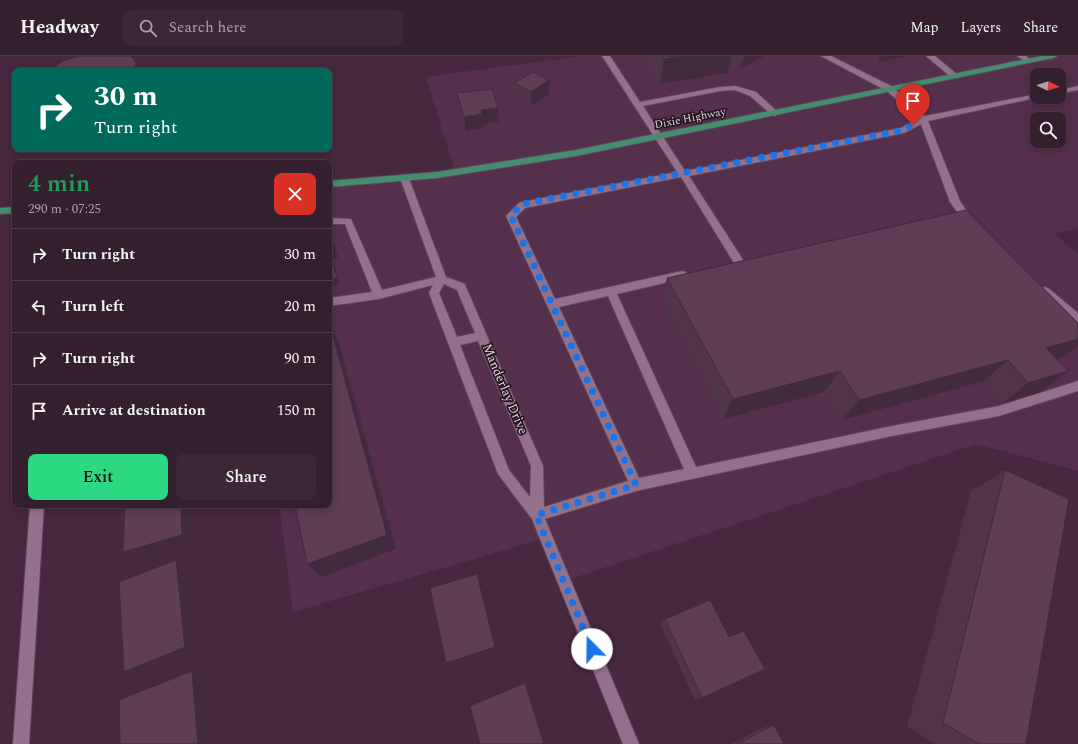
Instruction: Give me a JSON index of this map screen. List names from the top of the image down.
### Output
{
  "streets": {
    "main road": ["Dixie Highway"],
    "street": ["Manderlay Drive"]
  },
  "north": "right",
  "page": {
    "header": "Headway",
    "search": "Search here",
    "nav": ["Map", "Layers", "Share"],
    "turn": ["30 m", "Turn right"],
    "heading": ["4 min", "290 m · 07:25"],
    "list": [
      {
        "name": "Turn right",
        "value": "30 m"
      },
      {
        "name": "Turn left",
        "value": "20 m"
      },
      {
        "name": "Turn right",
        "value": "90 m"
      },
      {
        "name": "Arrive at destination",
        "value": "150 m"
      }
    ],
    "buttons": ["Exit", "Share"]
  }
}
